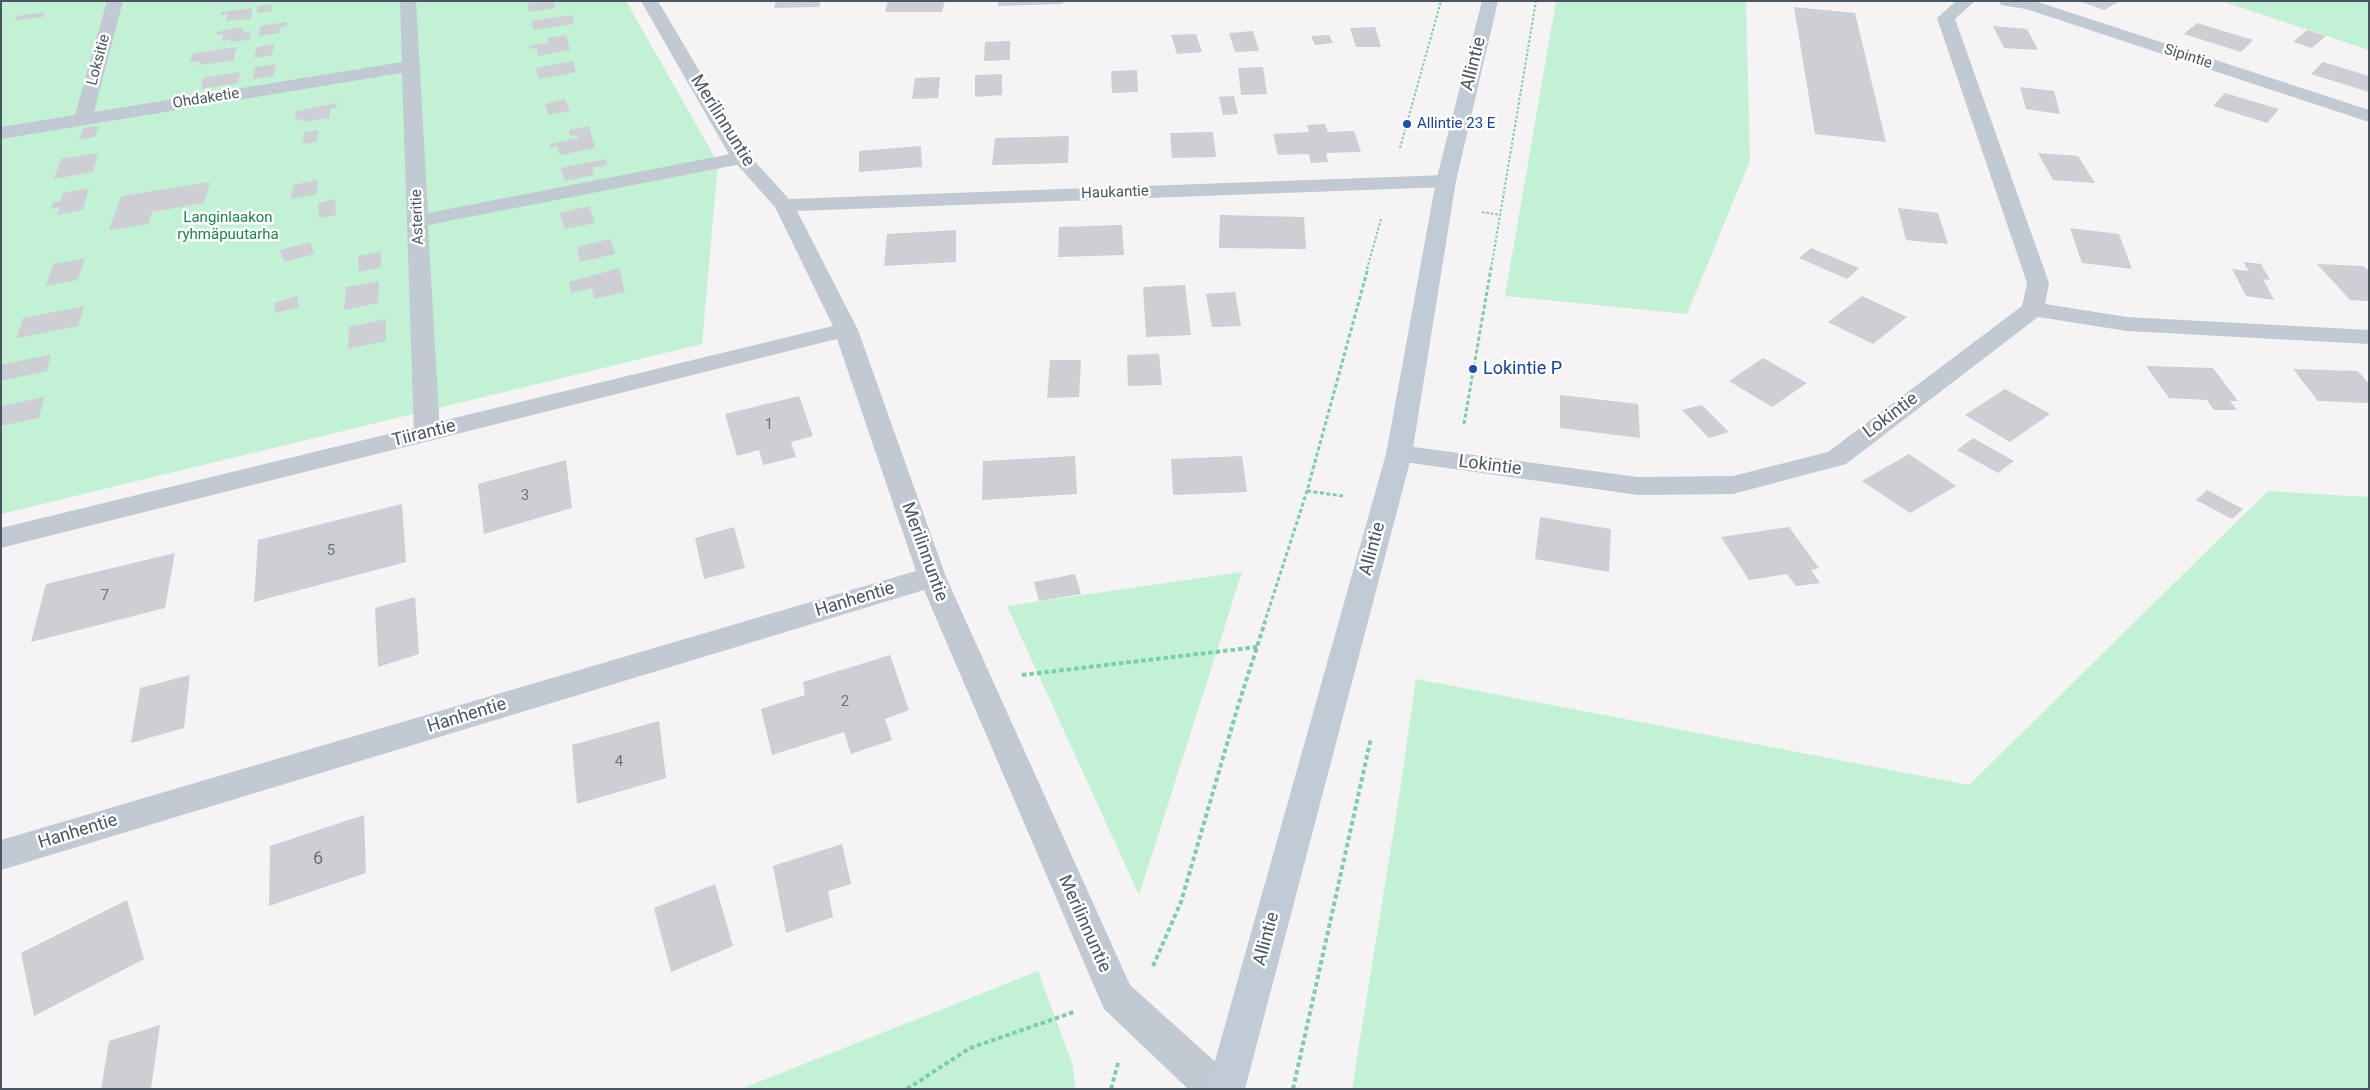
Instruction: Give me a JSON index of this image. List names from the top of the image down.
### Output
{
  "streets": {
    "street": [
      "Sipintie",
      "Loksitie",
      "Allintie",
      "Ohdaketie",
      "Merilinnuntie",
      "Haukantie",
      "Asteritie",
      "Lokintie",
      "Tiirantie",
      "Hanhentie"
    ]
  },
  "crossings": [
    ["Loksitie", "Ohdaketie"],
    ["Allintie", "Haukantie"],
    ["Allintie", "Lokintie"],
    ["Ohdaketie", "Asteritie"],
    ["Merilinnuntie", "Haukantie"],
    ["Merilinnuntie", "Tiirantie"],
    ["Merilinnuntie", "Hanhentie"],
    ["Asteritie", "Tiirantie"]
  ],
  "parks": ["Langinlaakon ryhmäpuutarha"],
  "places": ["Allintie 23 E", "Lokintie P"],
  "house_numbers": [
    "1",
    "3",
    "5",
    "7",
    "2",
    "4",
    "6"
  ]
}
